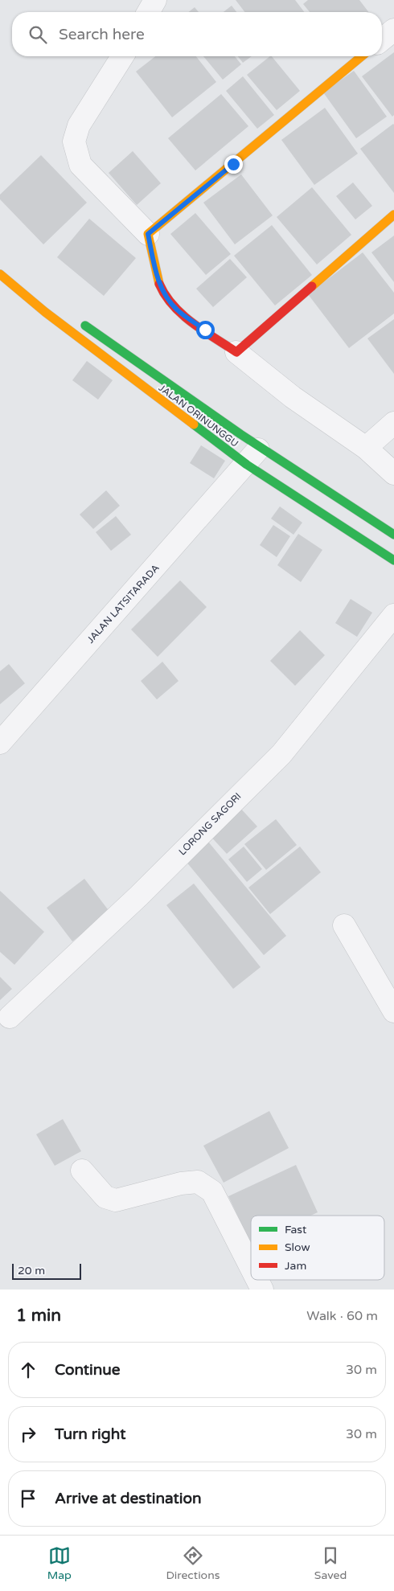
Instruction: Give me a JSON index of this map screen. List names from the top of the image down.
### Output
{
  "streets": {
    "street": ["JALAN ORINUNGGU", "JALAN LATSITARADA", "LORONG SAGORI"]
  },
  "crossings": [
    ["JALAN ORINUNGGU", "JALAN LATSITARADA"]
  ],
  "legend": ["Fast", "Slow", "Jam"],
  "scale_bar": "20 m",
  "page": {
    "search": "Search here",
    "scale": "20 m",
    "heading": ["1 min", "Walk · 60 m"],
    "list": [
      ["Continue", "30 m"],
      ["Turn right", "30 m"],
      "Arrive at destination"
    ],
    "nav": ["Map", "Directions", "Saved"]
  }
}
